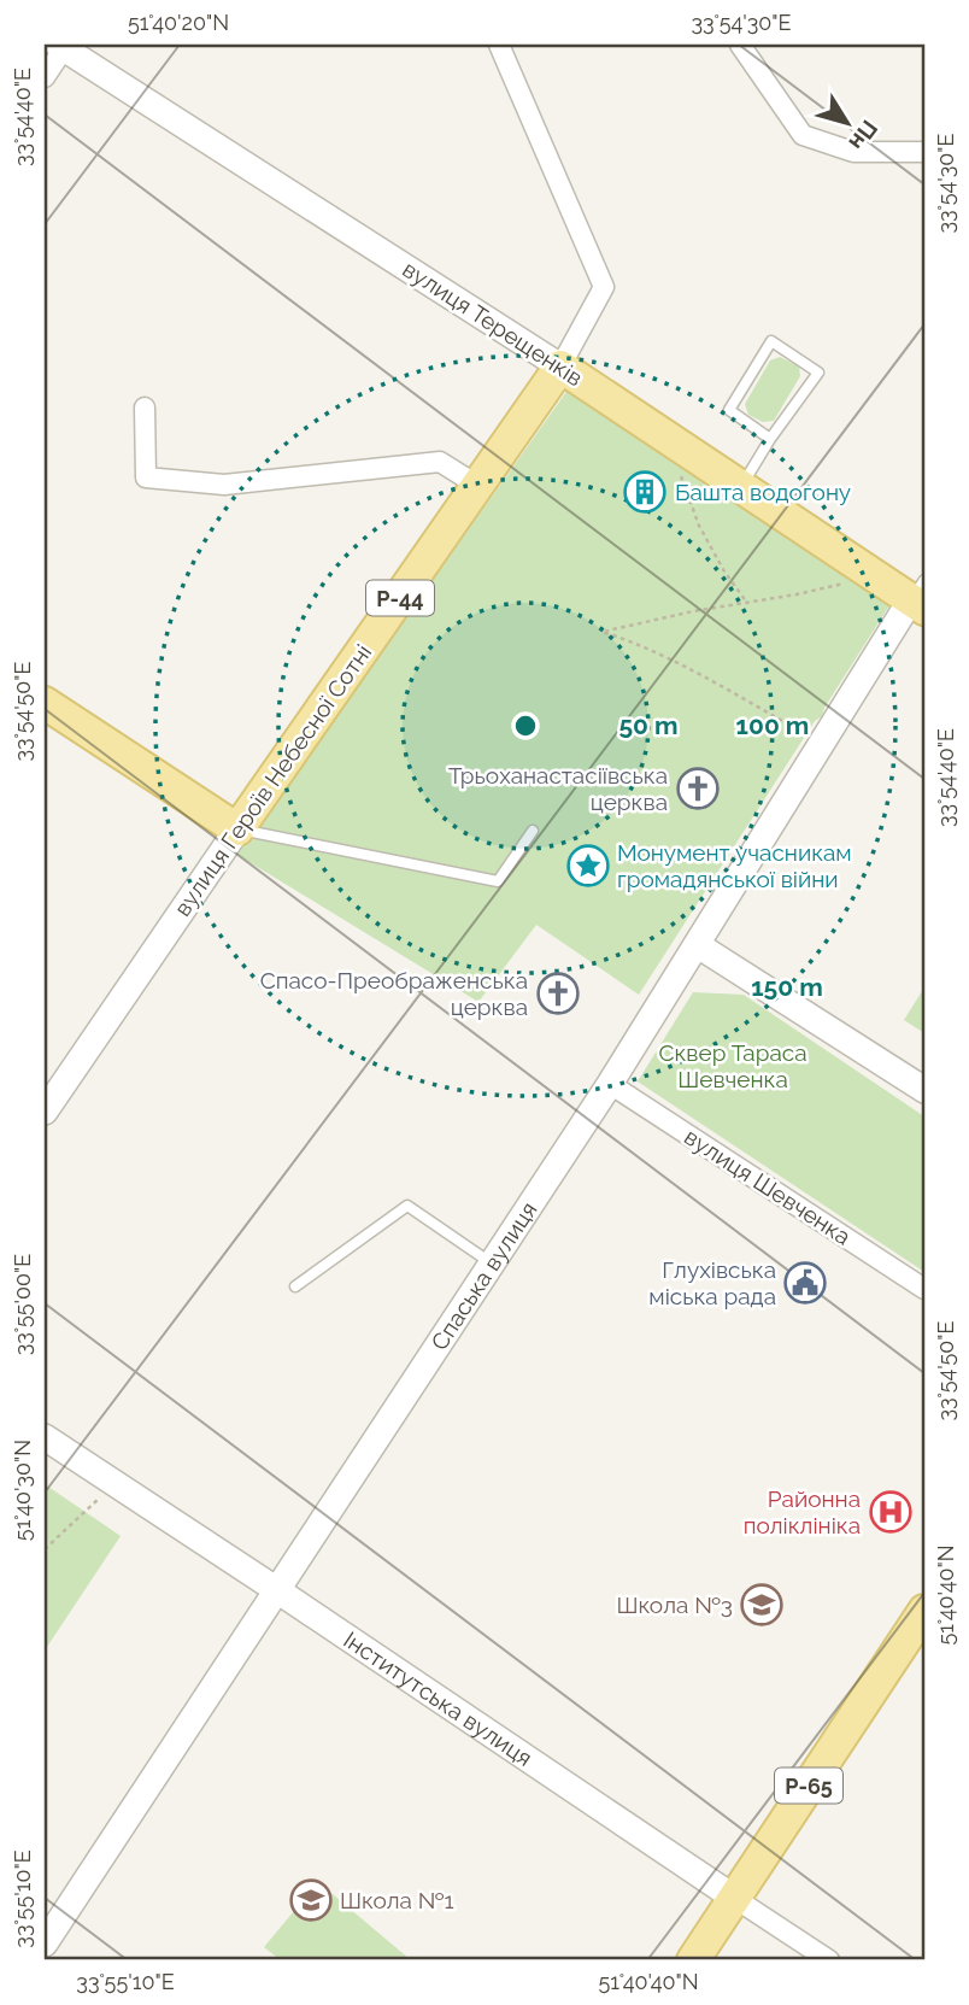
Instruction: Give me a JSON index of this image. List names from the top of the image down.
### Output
{
  "streets": {
    "main road": [
      "вулиця Терещенків",
      "Р-44",
      "вулиця Героїв Небесної Сотні",
      "Р-65"
    ],
    "street": ["вулиця Шевченка", "Спаська вулиця", "Інститутська вулиця"]
  },
  "crossings": [
    ["вулиця Терещенків", "вулиця Героїв Небесної Сотні"],
    ["вулиця Терещенків", "Спаська вулиця"],
    ["вулиця Шевченка", "Спаська вулиця"],
    ["Спаська вулиця", "Інститутська вулиця"],
    ["Інститутська вулиця", "Р-65"]
  ],
  "parks": ["Сквер Тараса Шевченка"],
  "places": {
    "building": ["Башта водогону"],
    "church": ["Трьоханастасіївська церква", "Спасо-Преображенська церква"],
    "place": ["Монумент учасникам громадянської війни"],
    "public building": ["Глухівська міська рада"],
    "hospital": ["Районна поліклініка"],
    "school or university": ["Школа №3", "Школа №1"]
  },
  "north": "bottom right",
  "coordinates": [
    "51°40'20\"N",
    "33°54'30\"E",
    "33°54'40\"E",
    "33°54'50\"E",
    "33°55'00\"E",
    "51°40'30\"N",
    "51°40'40\"N",
    "33°55'10\"E"
  ],
  "rings": ["50 m", "100 m", "150 m"]
}
